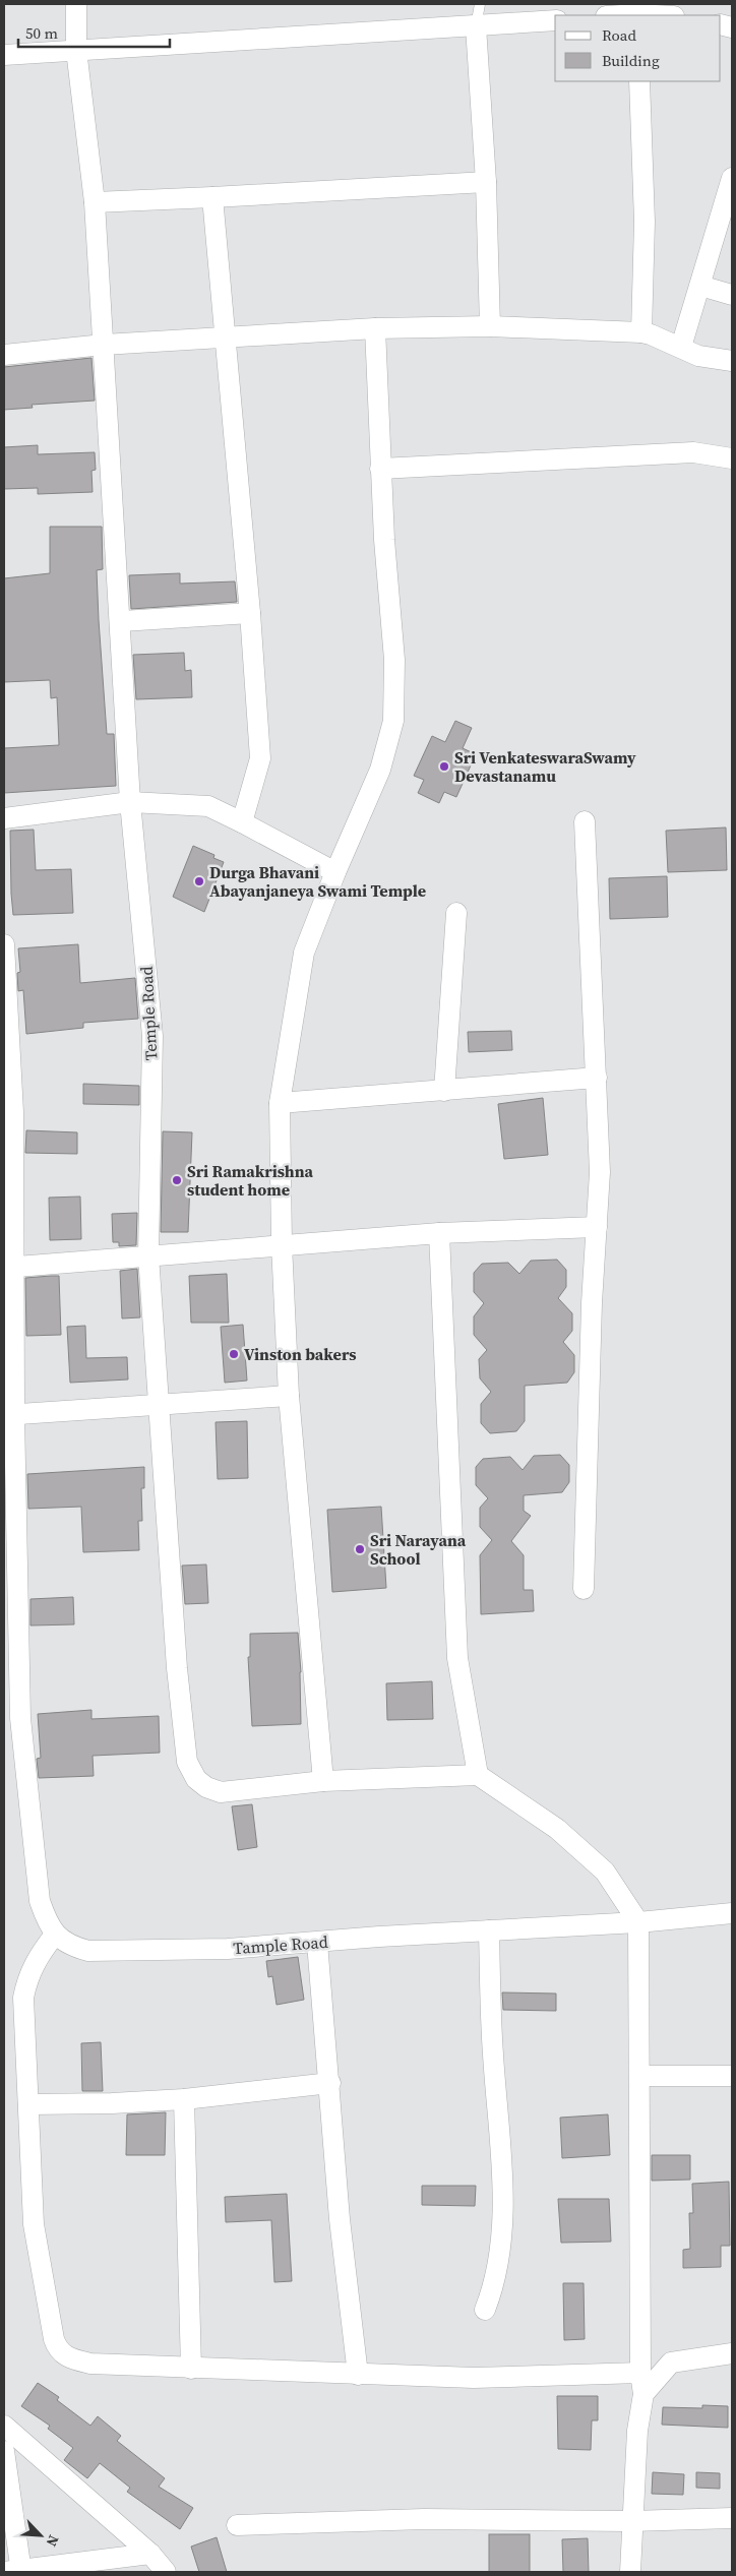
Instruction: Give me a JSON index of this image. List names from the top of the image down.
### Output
{
  "streets": {
    "street": ["Temple Road", "Tample Road"]
  },
  "places": [
    "Sri VenkateswaraSwamy Devastanamu",
    "Durga Bhavani Abayanjaneya Swami Temple",
    "Sri Ramakrishna student home",
    "Vinston bakers",
    "Sri Narayana School"
  ],
  "legend": ["Road", "Building"],
  "scale_bar": "50 m",
  "north": "bottom right"
}
